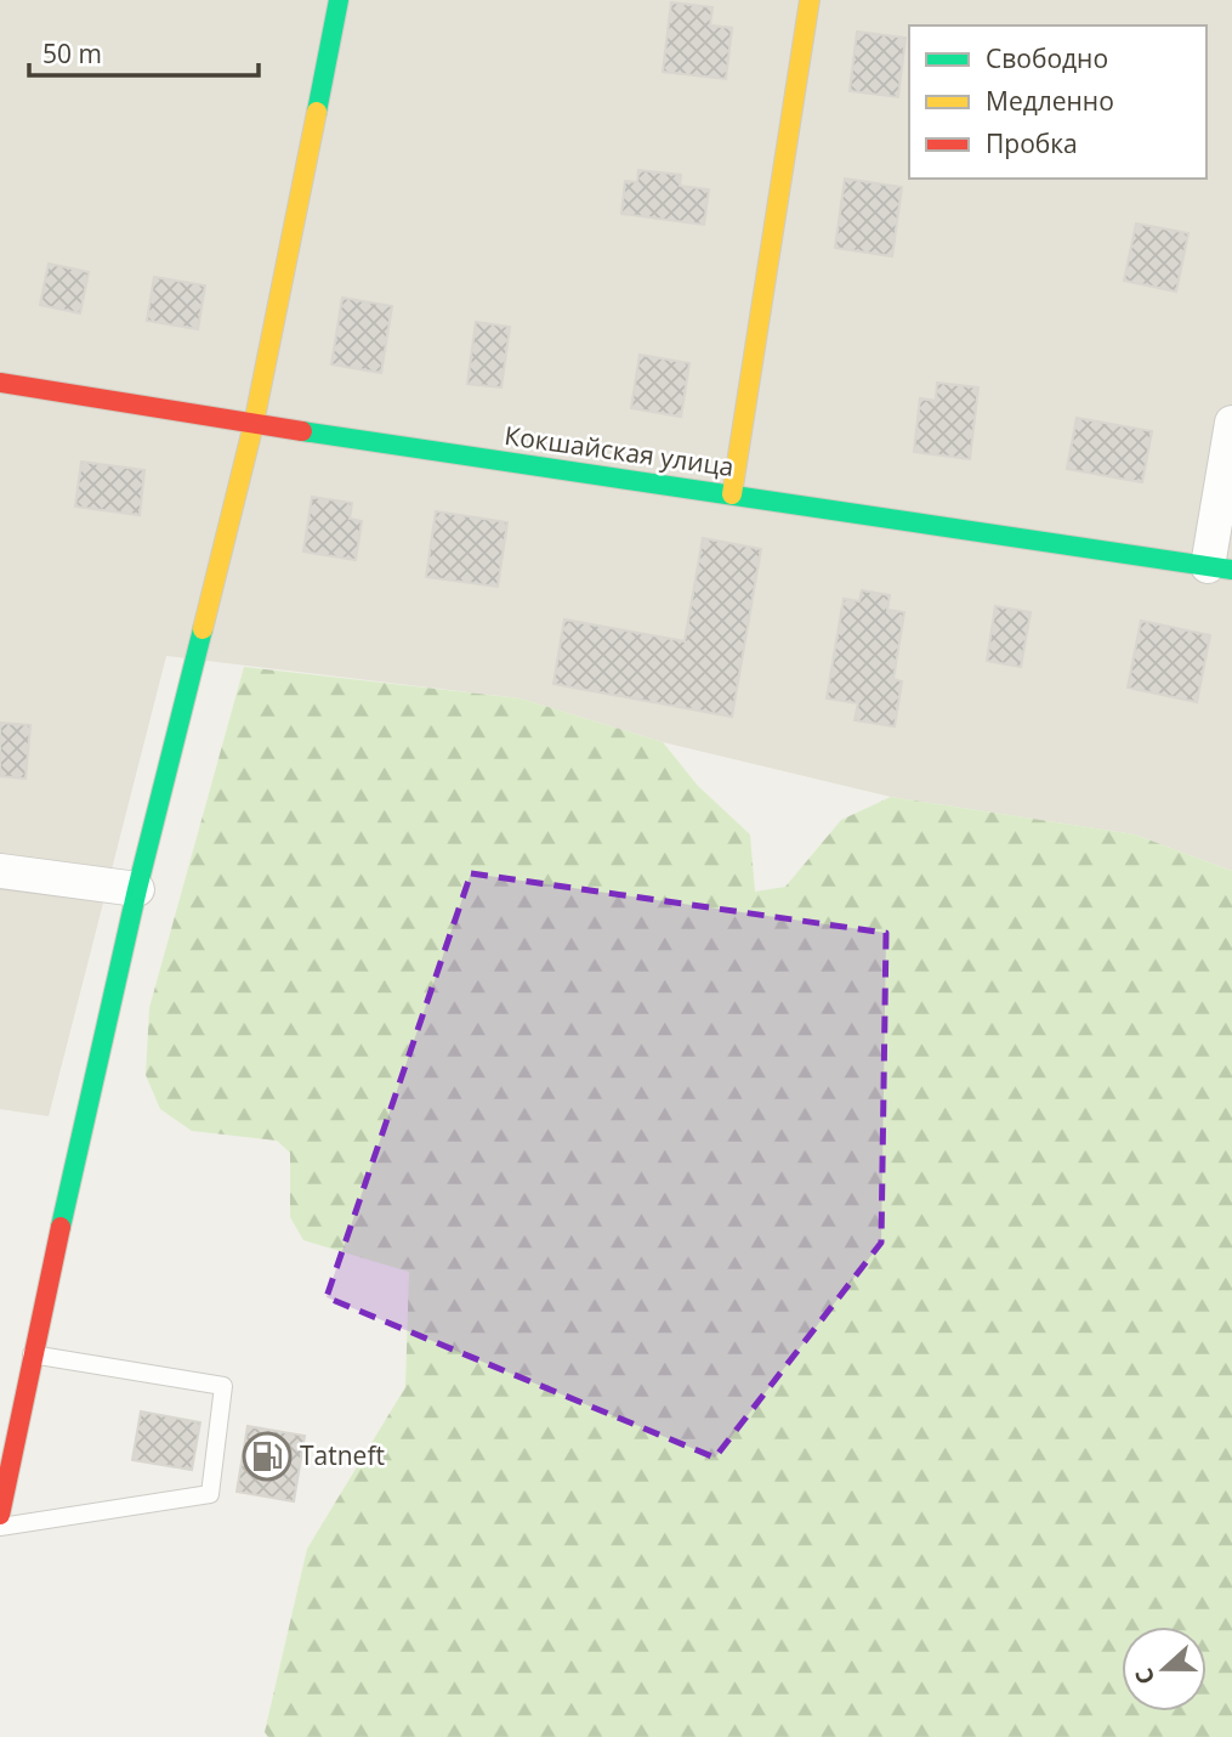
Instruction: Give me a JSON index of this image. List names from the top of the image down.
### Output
{
  "streets": {
    "street": ["Кокшайская улица"]
  },
  "places": {
    "fuel station": ["Tatneft"]
  },
  "legend": ["Свободно", "Медленно", "Пробка"],
  "scale_bar": "50 m",
  "north": "left"
}
